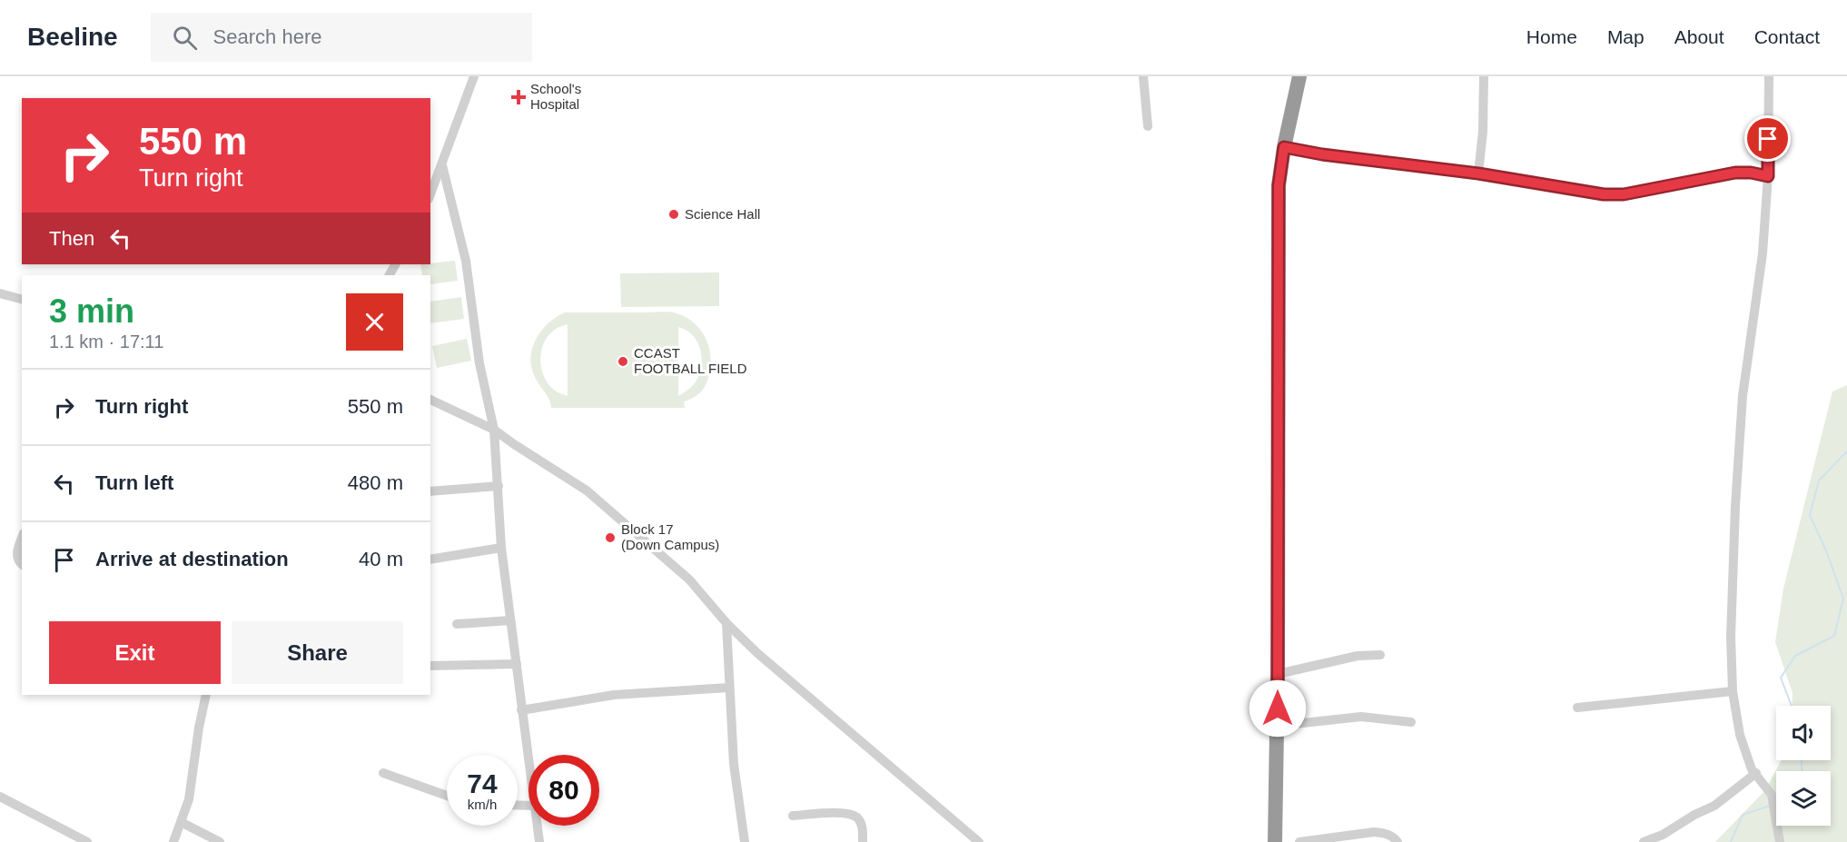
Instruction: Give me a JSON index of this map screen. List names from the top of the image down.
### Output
{
  "places": {
    "health": ["School's Hospital"],
    "other": ["Science Hall", "CCAST FOOTBALL FIELD", "Block 17 (Down Campus)"]
  },
  "page": {
    "header": "Beeline",
    "search": "Search here",
    "nav": [
      "Home",
      "Map",
      "About",
      "Contact"
    ],
    "turn": ["550 m", "Turn right"],
    "then": "Then",
    "heading": ["3 min", "1.1 km · 17:11"],
    "list": [
      {
        "name": "Turn right",
        "value": "550 m"
      },
      {
        "name": "Turn left",
        "value": "480 m"
      },
      {
        "name": "Arrive at destination",
        "value": "40 m"
      }
    ],
    "buttons": ["Exit", "Share"],
    "speed": "74 km/h",
    "limit": "80"
  }
}
